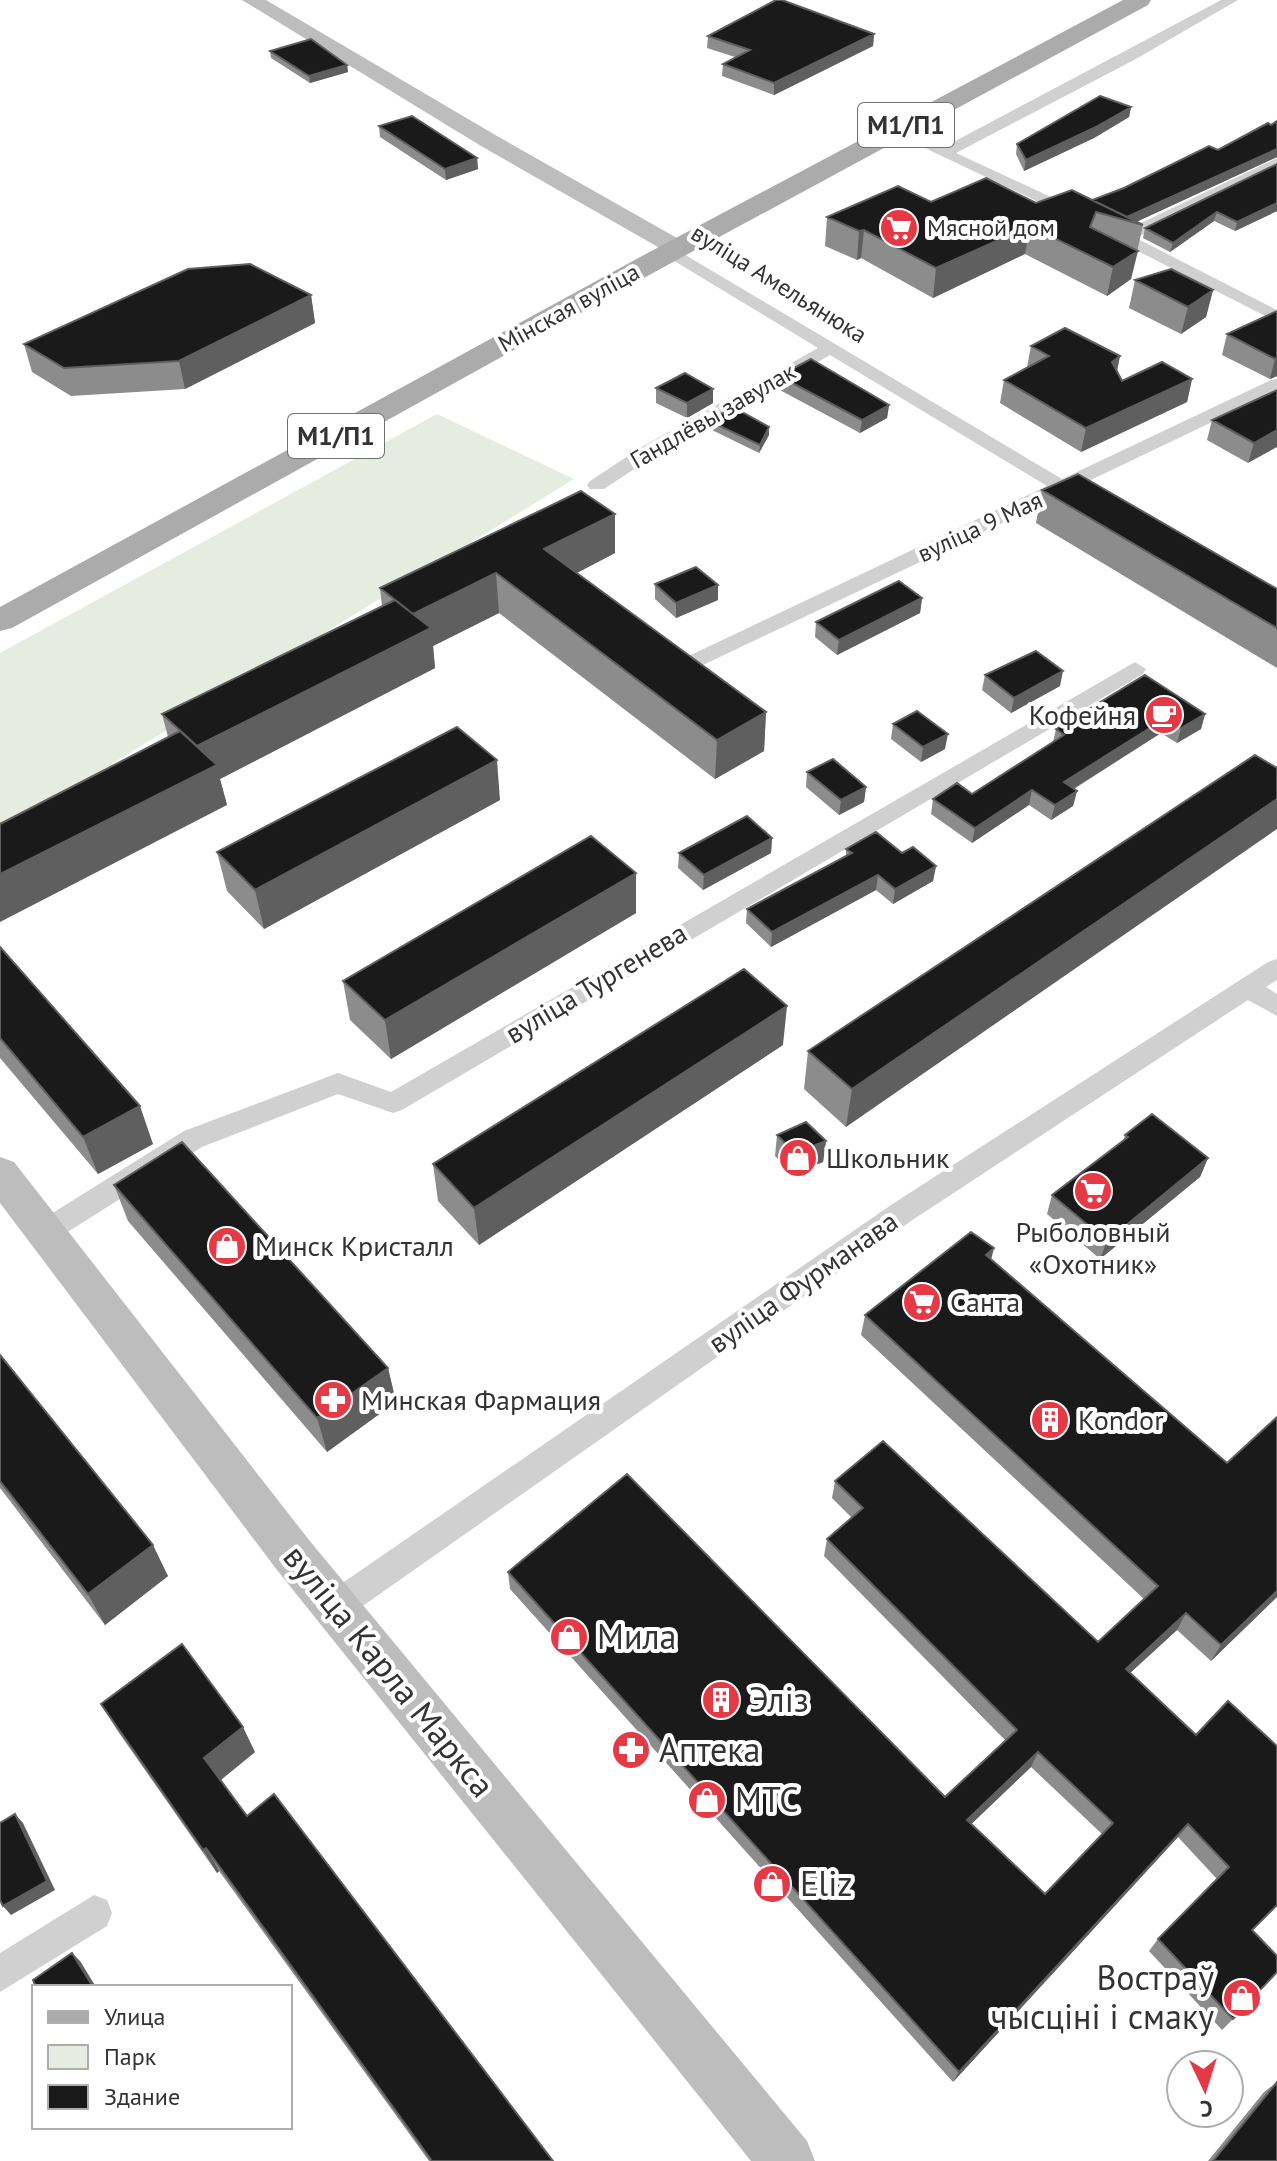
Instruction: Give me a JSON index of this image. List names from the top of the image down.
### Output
{
  "streets": {
    "main road": ["М1/П1", "Мінская вуліца"],
    "street": [
      "вуліца Амельянюка",
      "Гандлёвы завулак",
      "вуліца 9 Мая",
      "вуліца Тургенева",
      "вуліца Фурманава",
      "вуліца Карла Маркса"
    ]
  },
  "crossings": [
    ["вуліца Амельянюка", "Мінская вуліца"],
    ["вуліца Амельянюка", "Гандлёвы завулак"],
    ["вуліца Амельянюка", "вуліца 9 Мая"],
    ["вуліца Тургенева", "вуліца Карла Маркса"],
    ["вуліца Фурманава", "вуліца Карла Маркса"]
  ],
  "places": {
    "supermarket": ["Мясной дом", "Рыболовный «Охотник»", "Санта"],
    "cafe": ["Кофейня"],
    "shop": [
      "Школьник",
      "Минск Кристалл",
      "Мила",
      "МТС",
      "Eliz",
      "Востраў чысціні і смаку"
    ],
    "pharmacy": ["Минская Фармация", "Аптека"],
    "building": ["Kondor", "Эліз"]
  },
  "legend": ["Улица", "Парк", "Здание"],
  "north": "bottom"
}
